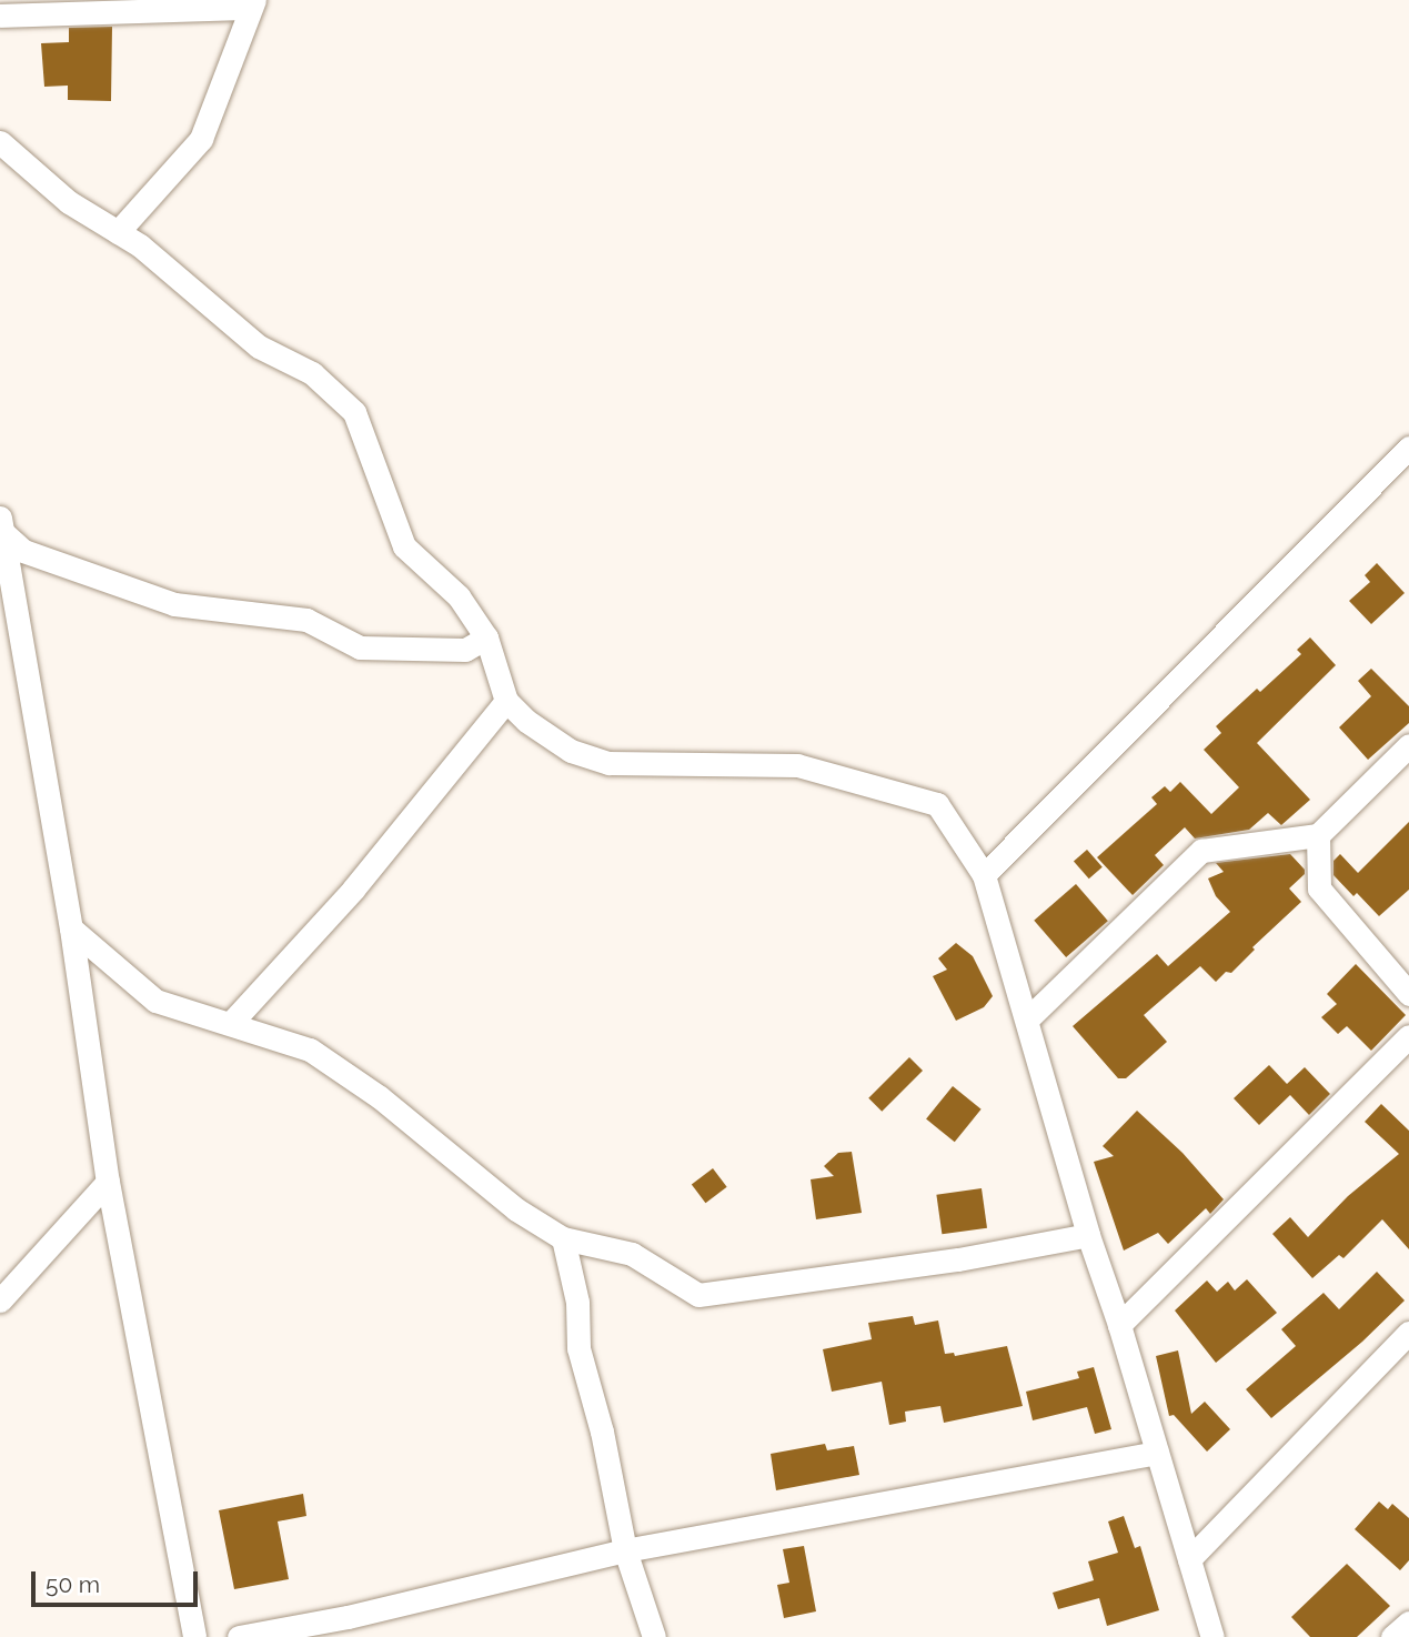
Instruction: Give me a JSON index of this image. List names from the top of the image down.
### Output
{
  "scale_bar": "50 m"
}
